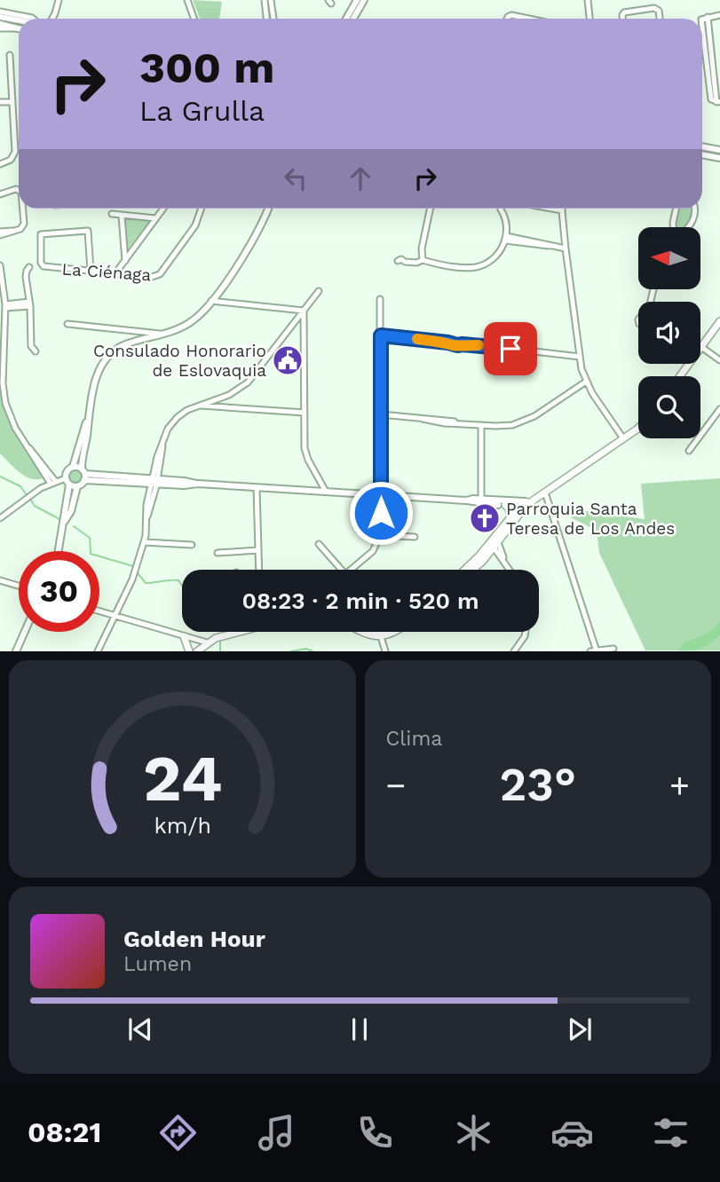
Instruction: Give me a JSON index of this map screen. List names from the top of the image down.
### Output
{
  "streets": {
    "street": ["La Ciénaga"]
  },
  "places": {
    "public building": ["Consulado Honorario de Eslovaquia"],
    "church": ["Parroquia Santa Teresa de Los Andes"]
  },
  "north": "left",
  "page": {
    "turn": ["300 m", "La Grulla"],
    "limit": "30",
    "trip": "08:23 · 2 min · 520 m",
    "tile": "Clima",
    "heat": ["−", "23°", "+"],
    "song": ["Golden Hour", "Lumen"],
    "tabs": "08:21",
    "gauge": ["24", "km/h"]
  }
}
